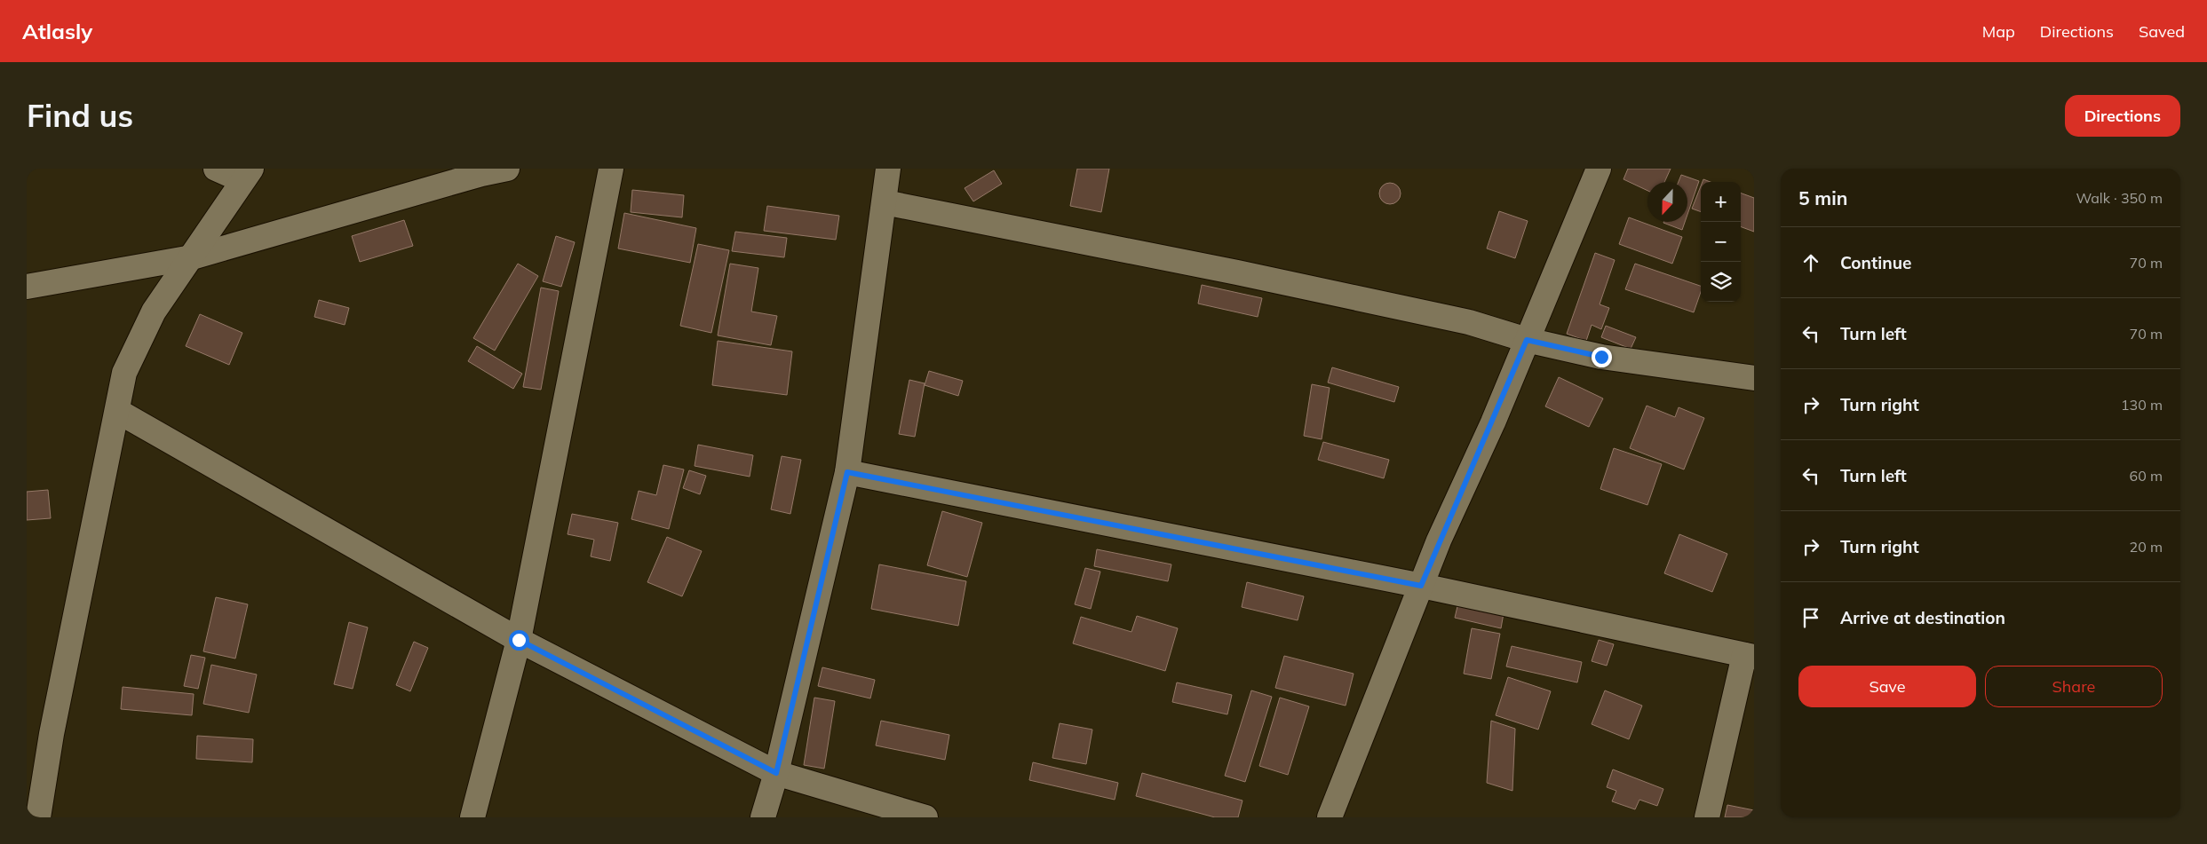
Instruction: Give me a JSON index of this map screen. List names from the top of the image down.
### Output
{
  "north": "bottom",
  "page": {
    "header": "Atlasly",
    "nav": ["Map", "Directions", "Saved"],
    "buttons": [
      "Directions",
      ["Save", "Share"]
    ],
    "title": "Find us",
    "heading": ["5 min", "Walk · 350 m"],
    "map_buttons": ["+", "−"],
    "list": [
      ["Continue", "70 m"],
      ["Turn left", "70 m"],
      ["Turn right", "130 m"],
      ["Turn left", "60 m"],
      ["Turn right", "20 m"],
      "Arrive at destination"
    ]
  }
}
